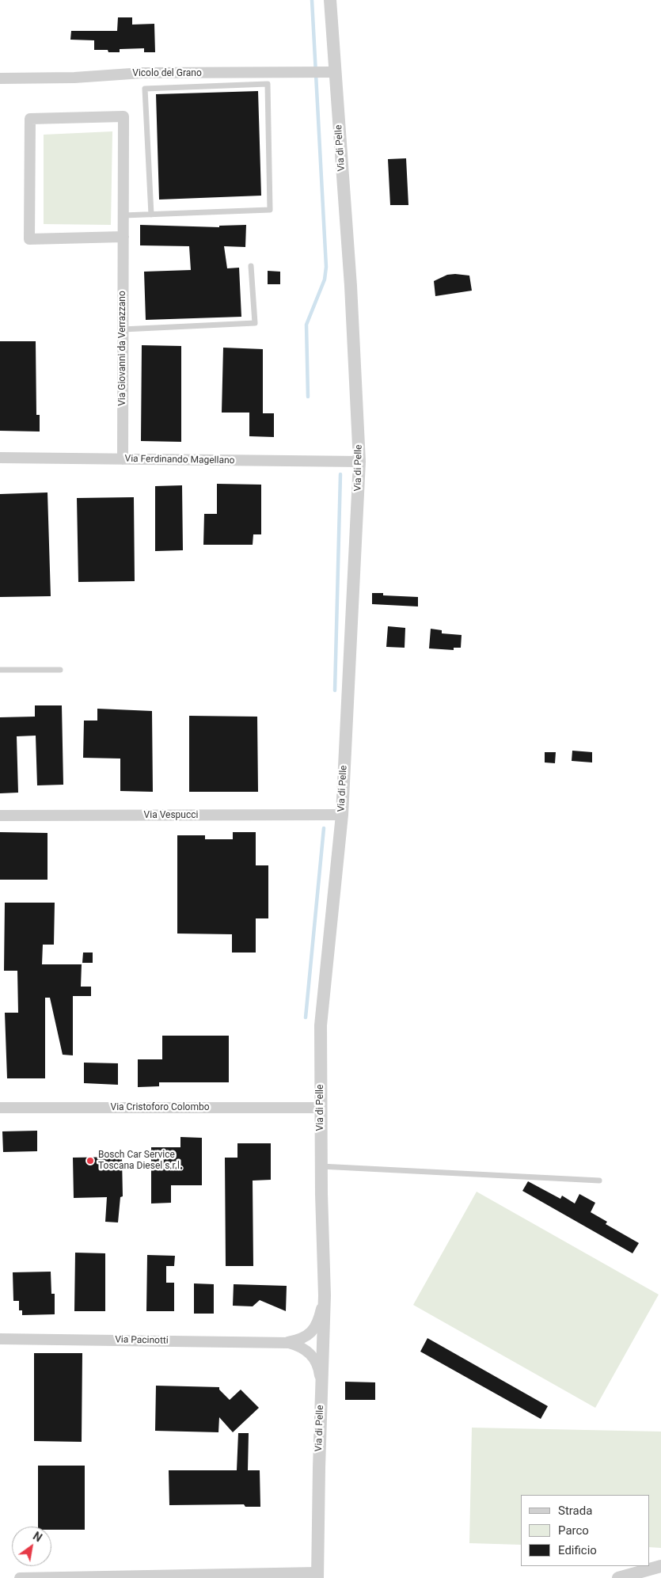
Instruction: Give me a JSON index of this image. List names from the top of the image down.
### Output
{
  "streets": {
    "street": [
      "Vicolo del Grano",
      "Via di Pelle",
      "Via Giovanni da Verrazzano",
      "Via Ferdinando Magellano",
      "Via Vespucci",
      "Via Cristoforo Colombo",
      "Via Pacinotti"
    ]
  },
  "crossings": [
    ["Vicolo del Grano", "Via di Pelle"],
    ["Via di Pelle", "Via Ferdinando Magellano"],
    ["Via di Pelle", "Via Vespucci"],
    ["Via di Pelle", "Via Cristoforo Colombo"],
    ["Via di Pelle", "Via Pacinotti"],
    ["Via Giovanni da Verrazzano", "Via Ferdinando Magellano"]
  ],
  "places": ["Bosch Car Service Toscana Diesel s.r.l."],
  "legend": ["Strada", "Parco", "Edificio"],
  "north": "top right"
}
